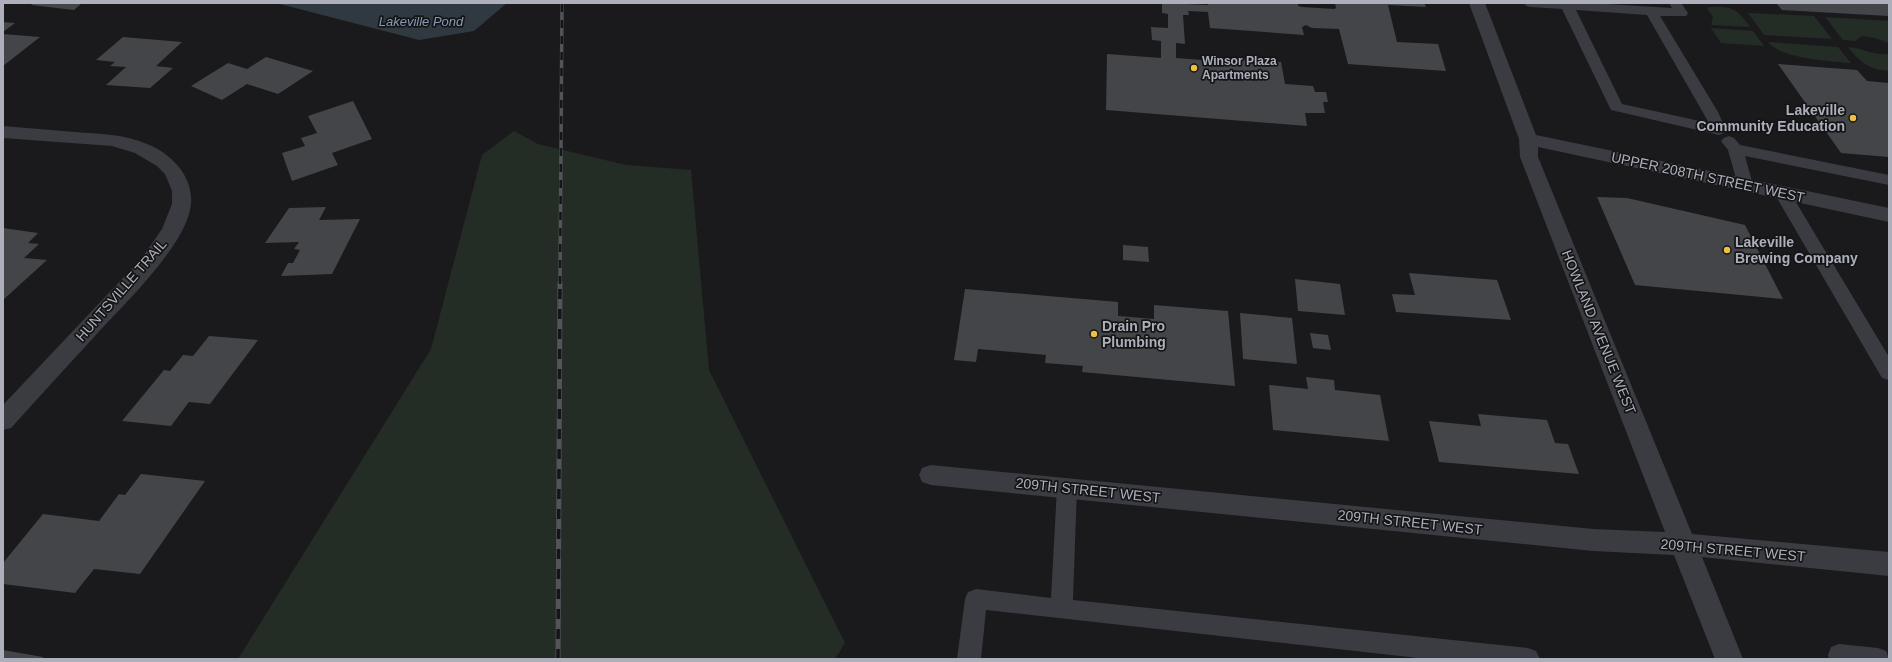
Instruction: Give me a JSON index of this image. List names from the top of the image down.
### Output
{
  "streets": {
    "street": [
      "UPPER 208TH STREET WEST",
      "HUNTSVILLE TRAIL",
      "HOWLAND AVENUE WEST",
      "209TH STREET WEST"
    ]
  },
  "crossings": [
    ["UPPER 208TH STREET WEST", "HOWLAND AVENUE WEST"],
    ["HOWLAND AVENUE WEST", "209TH STREET WEST"]
  ],
  "water": ["Lakeville Pond"],
  "places": [
    "Winsor Plaza Apartments",
    "Lakeville Community Education",
    "Lakeville Brewing Company",
    "Drain Pro Plumbing"
  ]
}
